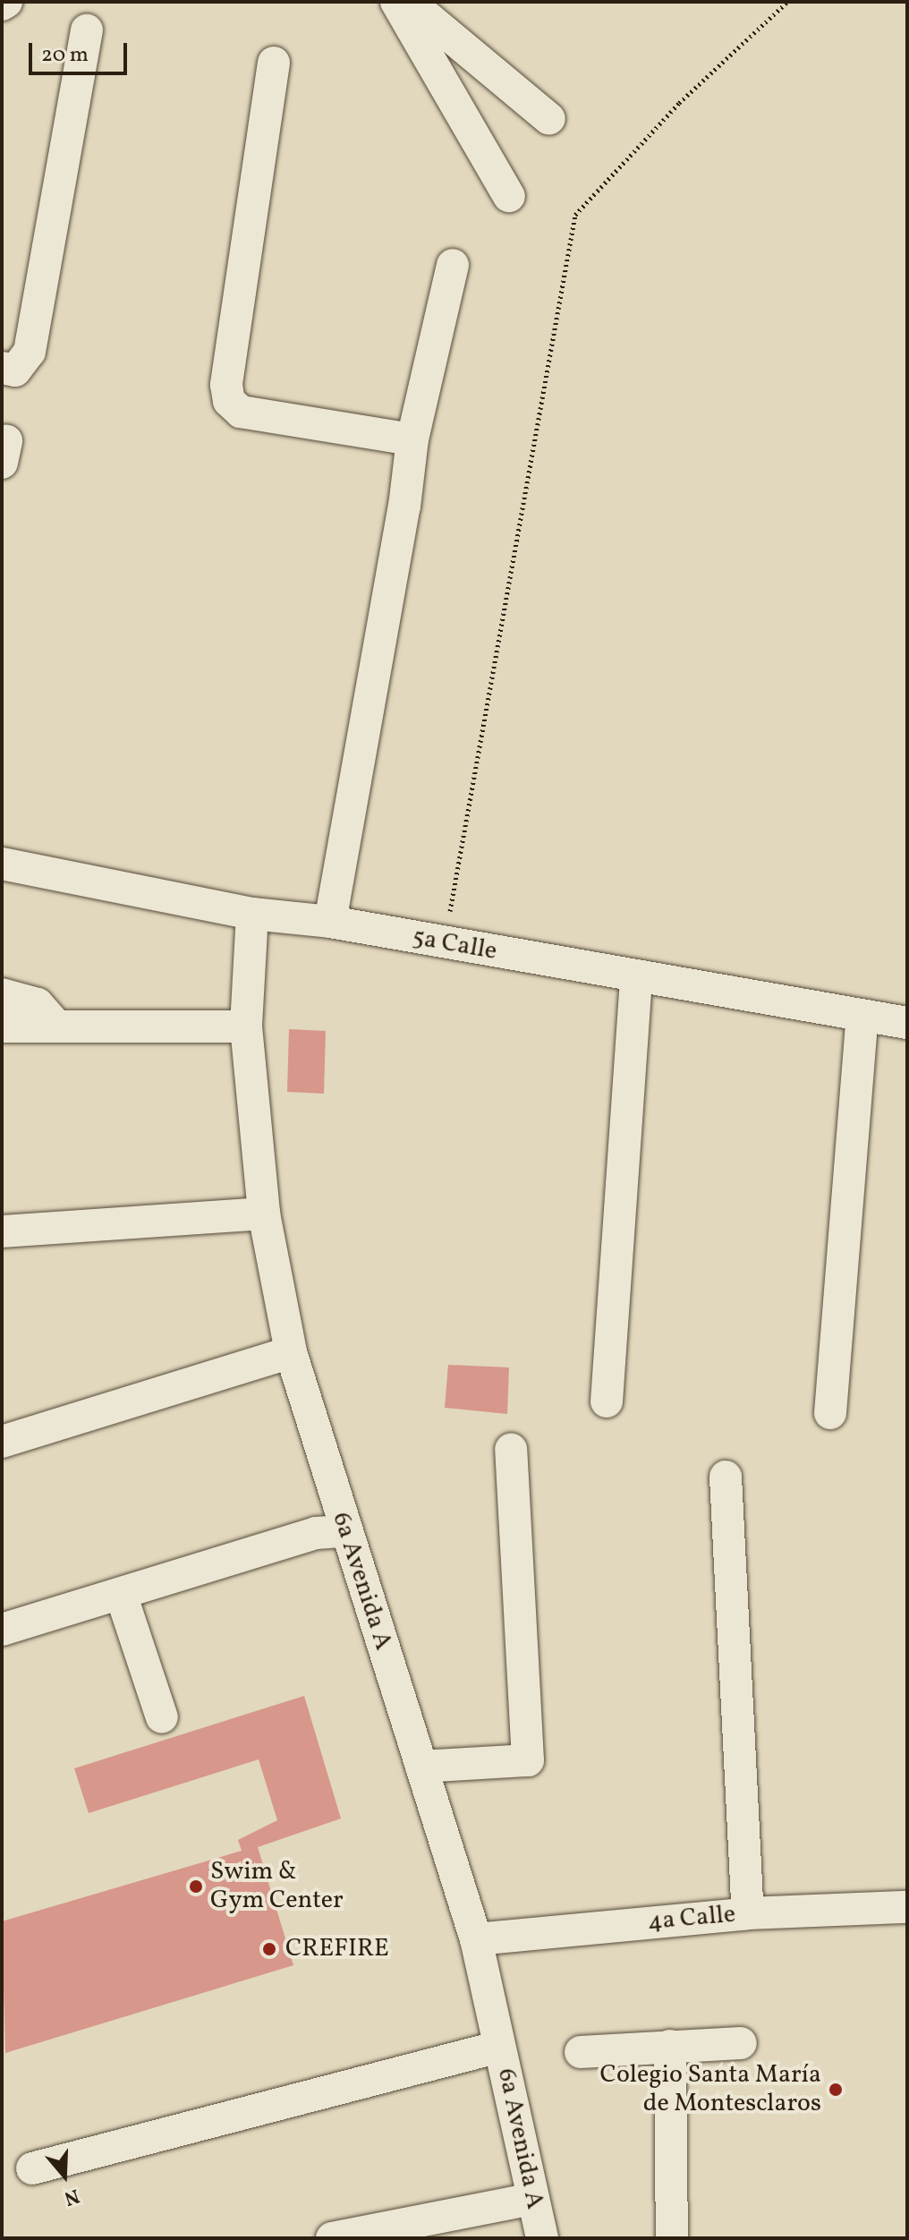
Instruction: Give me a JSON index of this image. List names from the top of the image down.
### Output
{
  "streets": {
    "street": ["5a Calle", "6a Avenida A", "4a Calle"]
  },
  "crossings": [
    ["5a Calle", "6a Avenida A"],
    ["6a Avenida A", "4a Calle"]
  ],
  "places": ["Swim & Gym Center", "CREFIRE", "Colegio Santa María de Montesclaros"],
  "scale_bar": "20 m",
  "north": "bottom"
}
